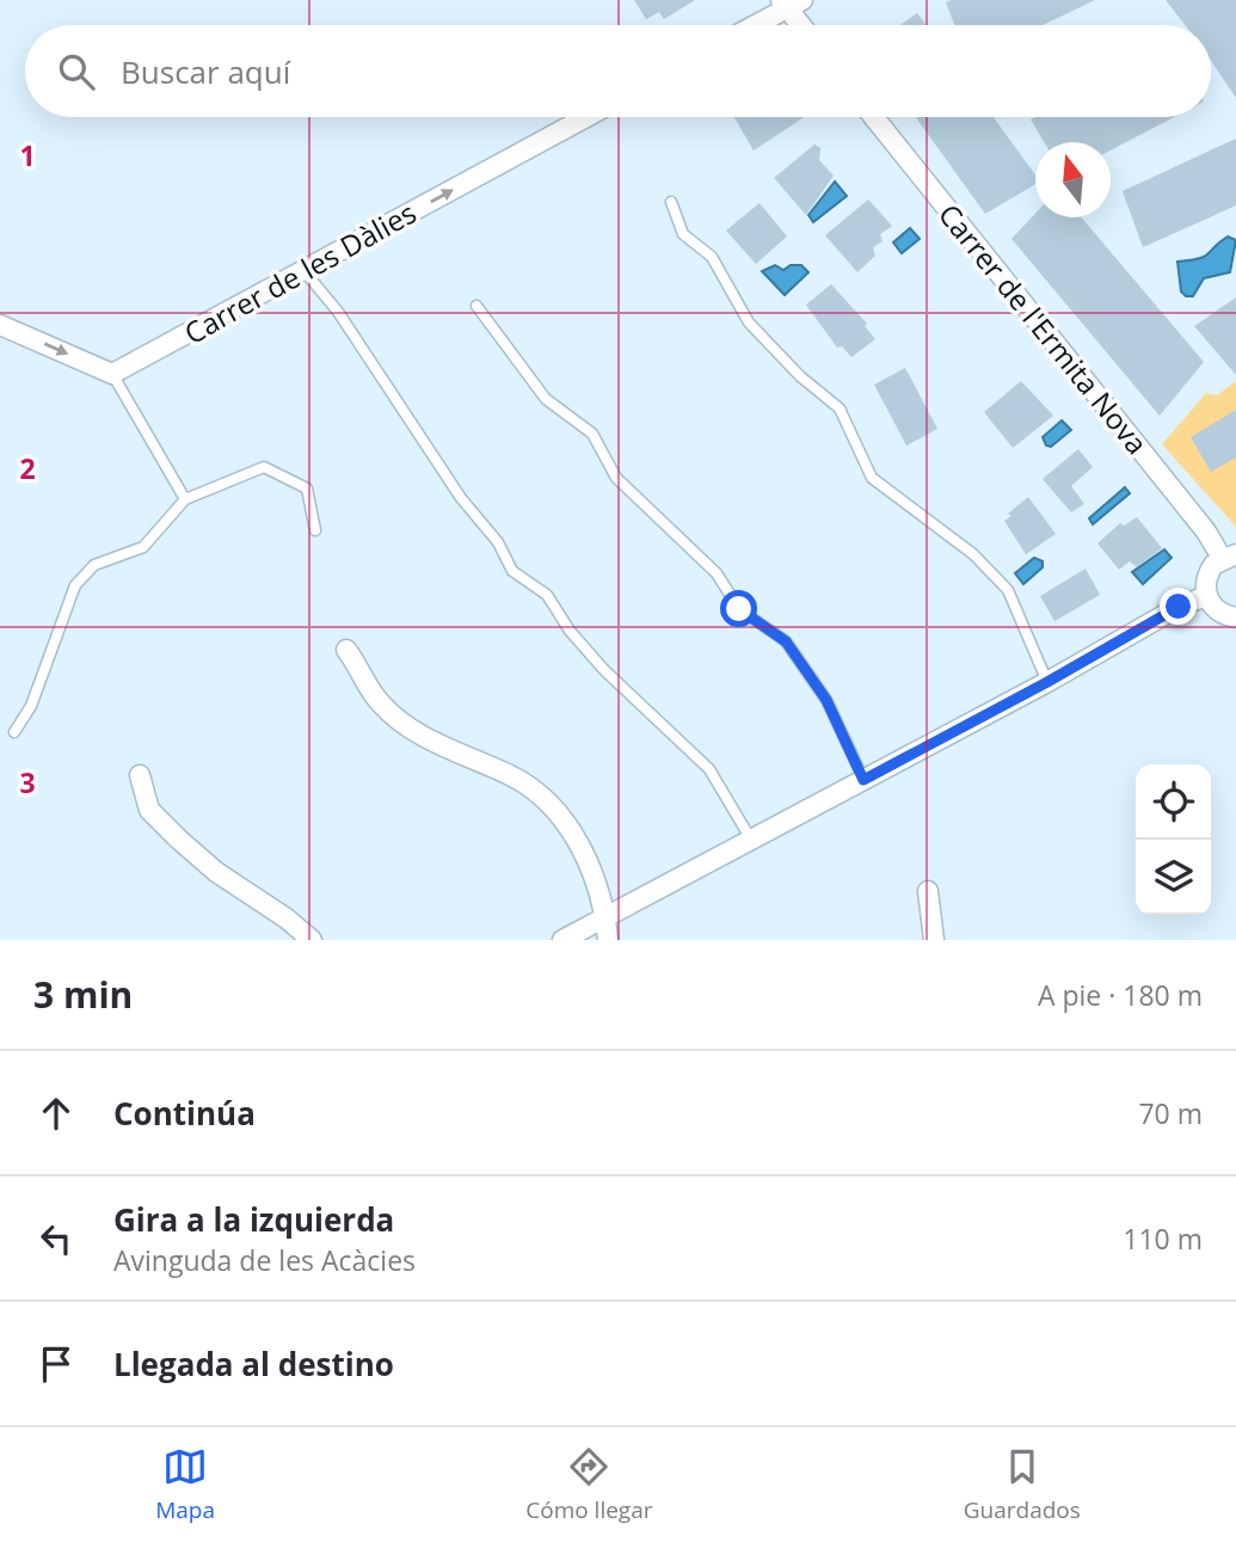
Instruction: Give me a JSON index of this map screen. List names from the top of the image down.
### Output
{
  "streets": {
    "street": ["Carrer de les Dàlies", "Carrer de l'Ermita Nova"]
  },
  "one_way": ["Carrer de les Dàlies"],
  "north": "top",
  "page": {
    "search": "Buscar aquí",
    "heading": ["3 min", "A pie · 180 m"],
    "list": [
      ["Continúa", "70 m"],
      ["Gira a la izquierda", "Avinguda de les Acàcies", "110 m"],
      "Llegada al destino"
    ],
    "nav": ["Mapa", "Cómo llegar", "Guardados"]
  },
  "grid": {
    "rows": ["1", "2", "3"]
  }
}
